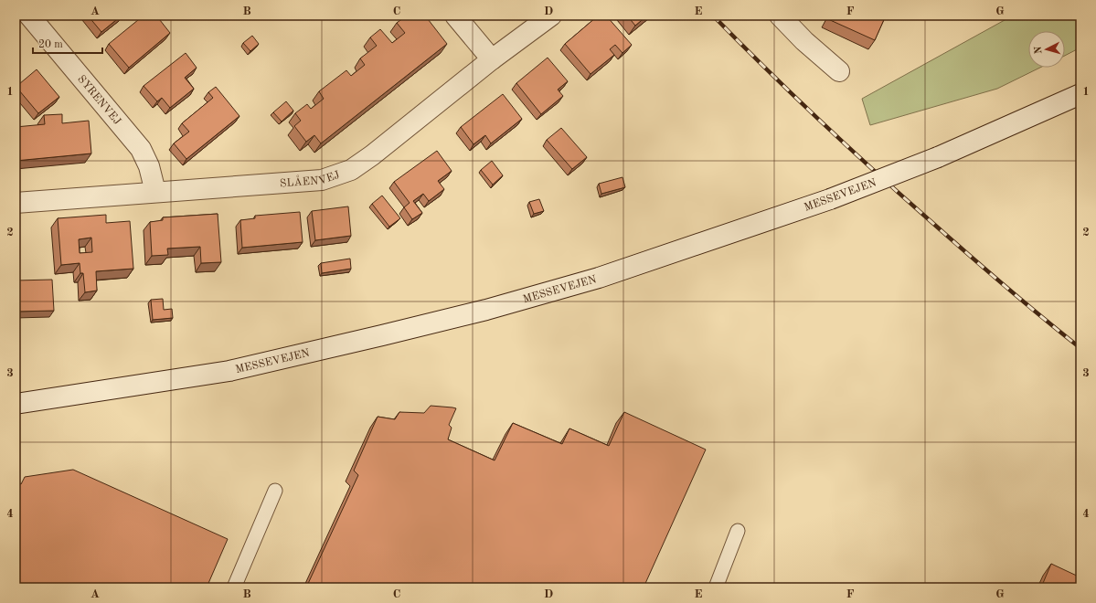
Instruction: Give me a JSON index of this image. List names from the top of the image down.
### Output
{
  "streets": {
    "main road": ["SYRENVEJ", "SLÅENVEJ", "MESSEVEJEN"]
  },
  "crossings": [
    ["SYRENVEJ", "SLÅENVEJ"]
  ],
  "scale_bar": "20 m",
  "north": "left",
  "grid": {
    "columns": [
      "A",
      "B",
      "C",
      "D",
      "E",
      "F",
      "G"
    ],
    "rows": [
      "1",
      "2",
      "3",
      "4"
    ]
  }
}
